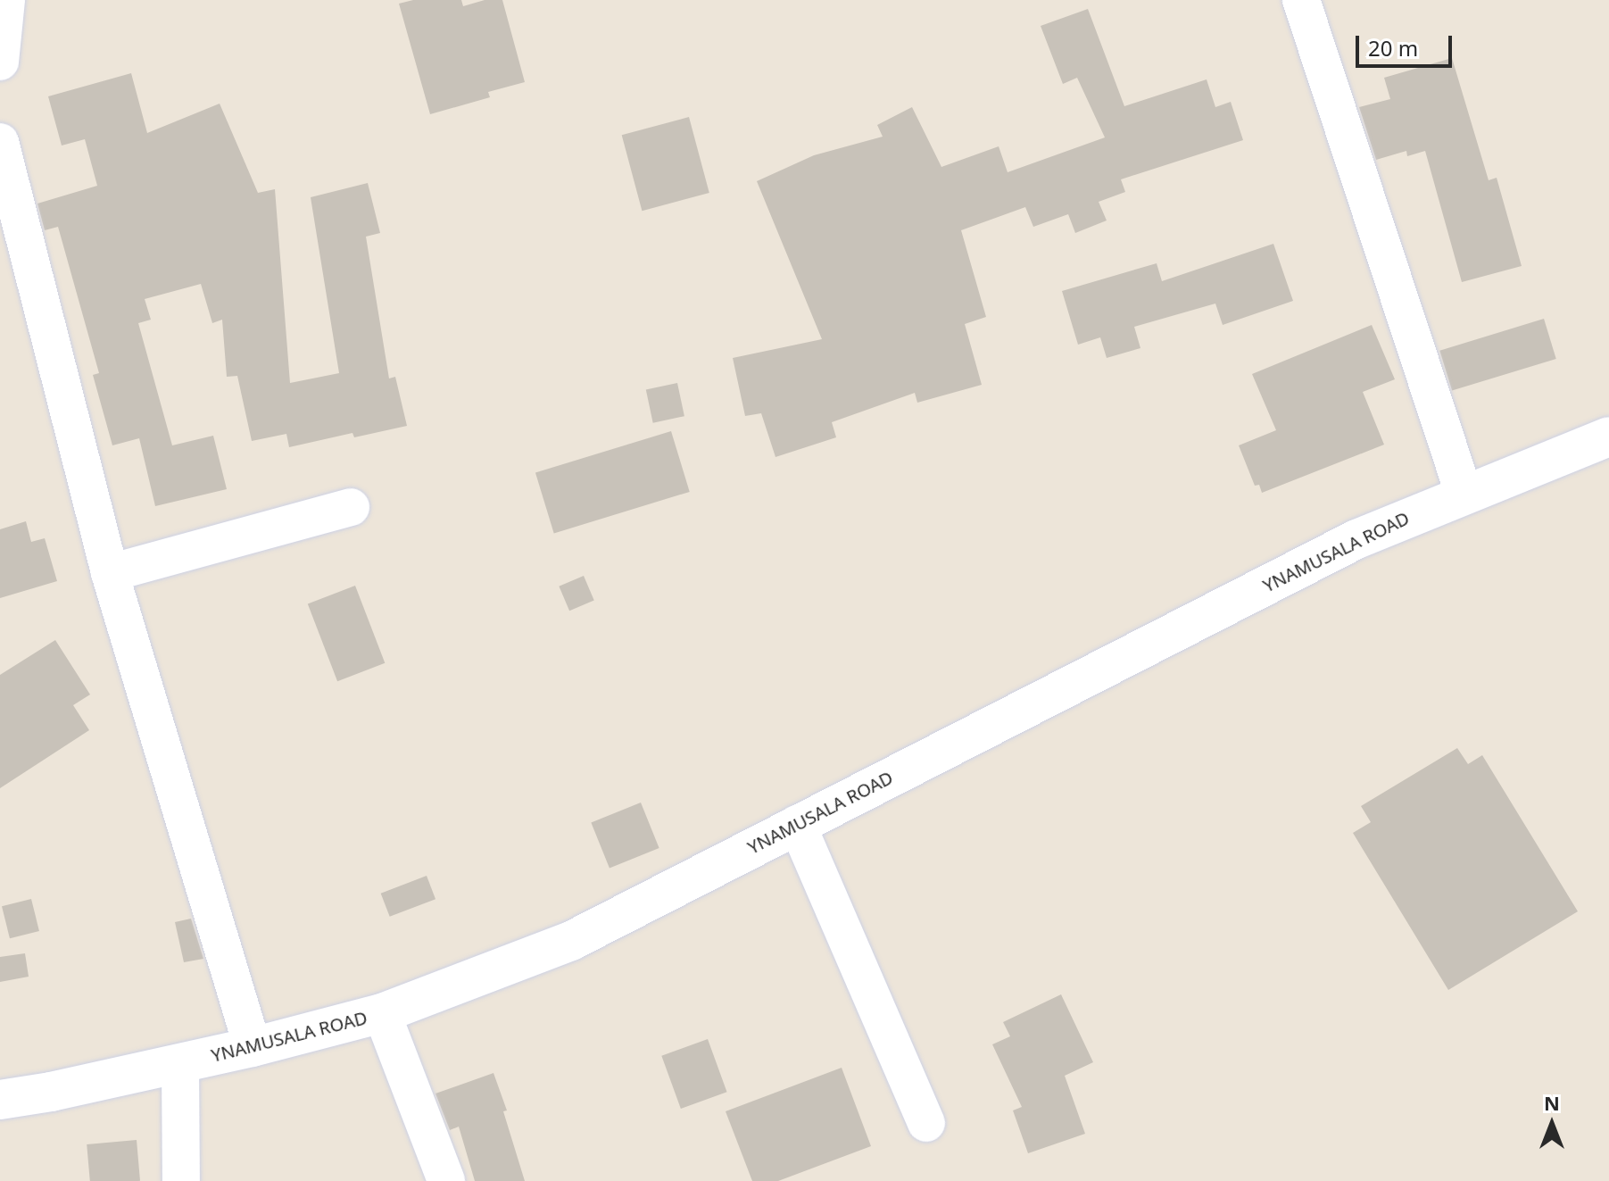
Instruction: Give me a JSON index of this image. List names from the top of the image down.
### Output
{
  "streets": {
    "main road": ["YNAMUSALA ROAD"]
  },
  "scale_bar": "20 m",
  "north": "top"
}
